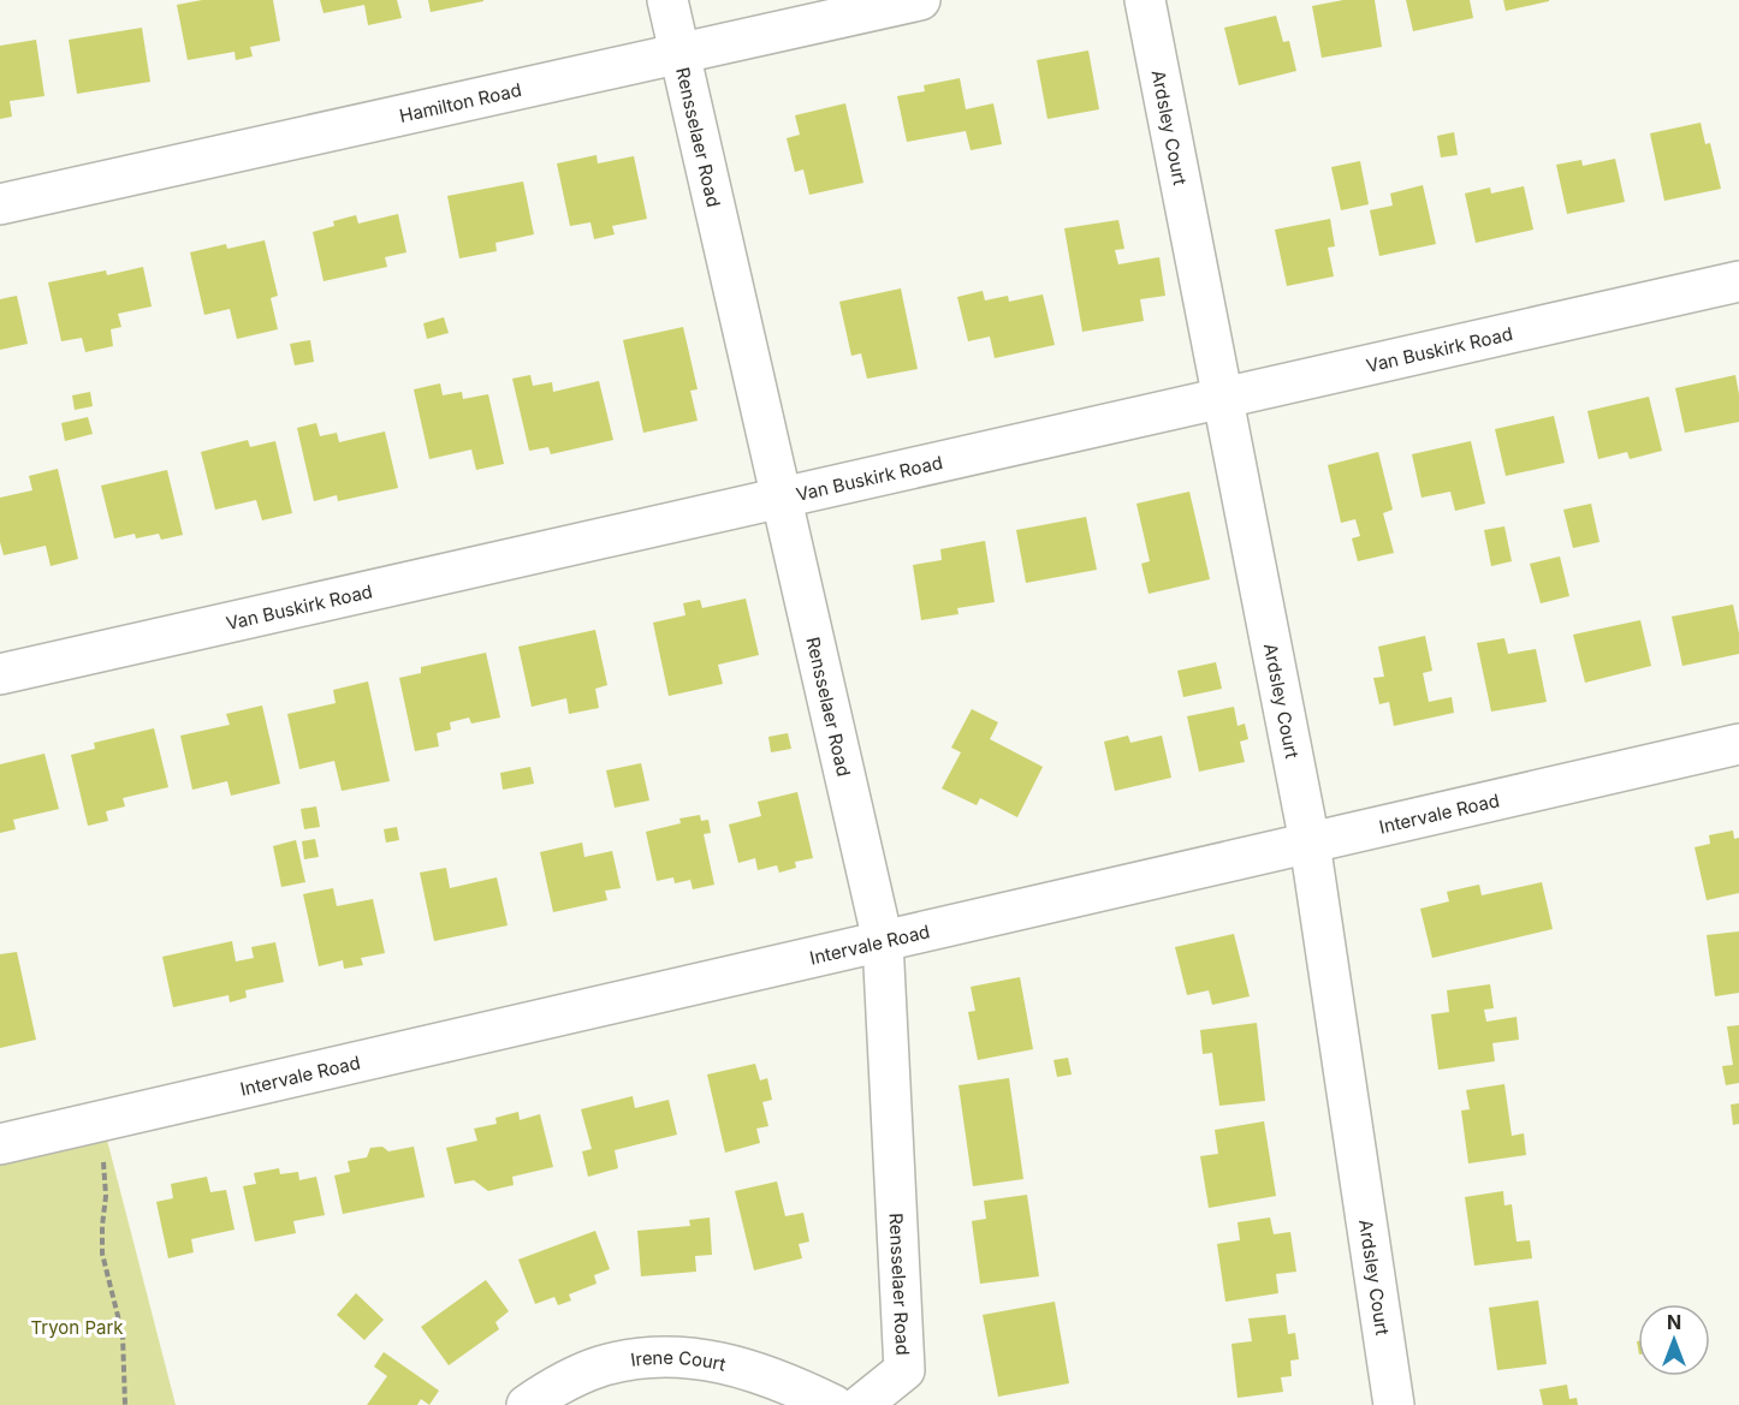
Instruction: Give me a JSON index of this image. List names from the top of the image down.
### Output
{
  "streets": {
    "street": [
      "Hamilton Road",
      "Ardsley Court",
      "Rensselaer Road",
      "Van Buskirk Road",
      "Intervale Road",
      "Irene Court"
    ]
  },
  "crossings": [
    ["Hamilton Road", "Rensselaer Road"],
    ["Ardsley Court", "Van Buskirk Road"],
    ["Ardsley Court", "Intervale Road"],
    ["Rensselaer Road", "Van Buskirk Road"],
    ["Rensselaer Road", "Intervale Road"]
  ],
  "parks": ["Tryon Park"],
  "north": "top"
}
